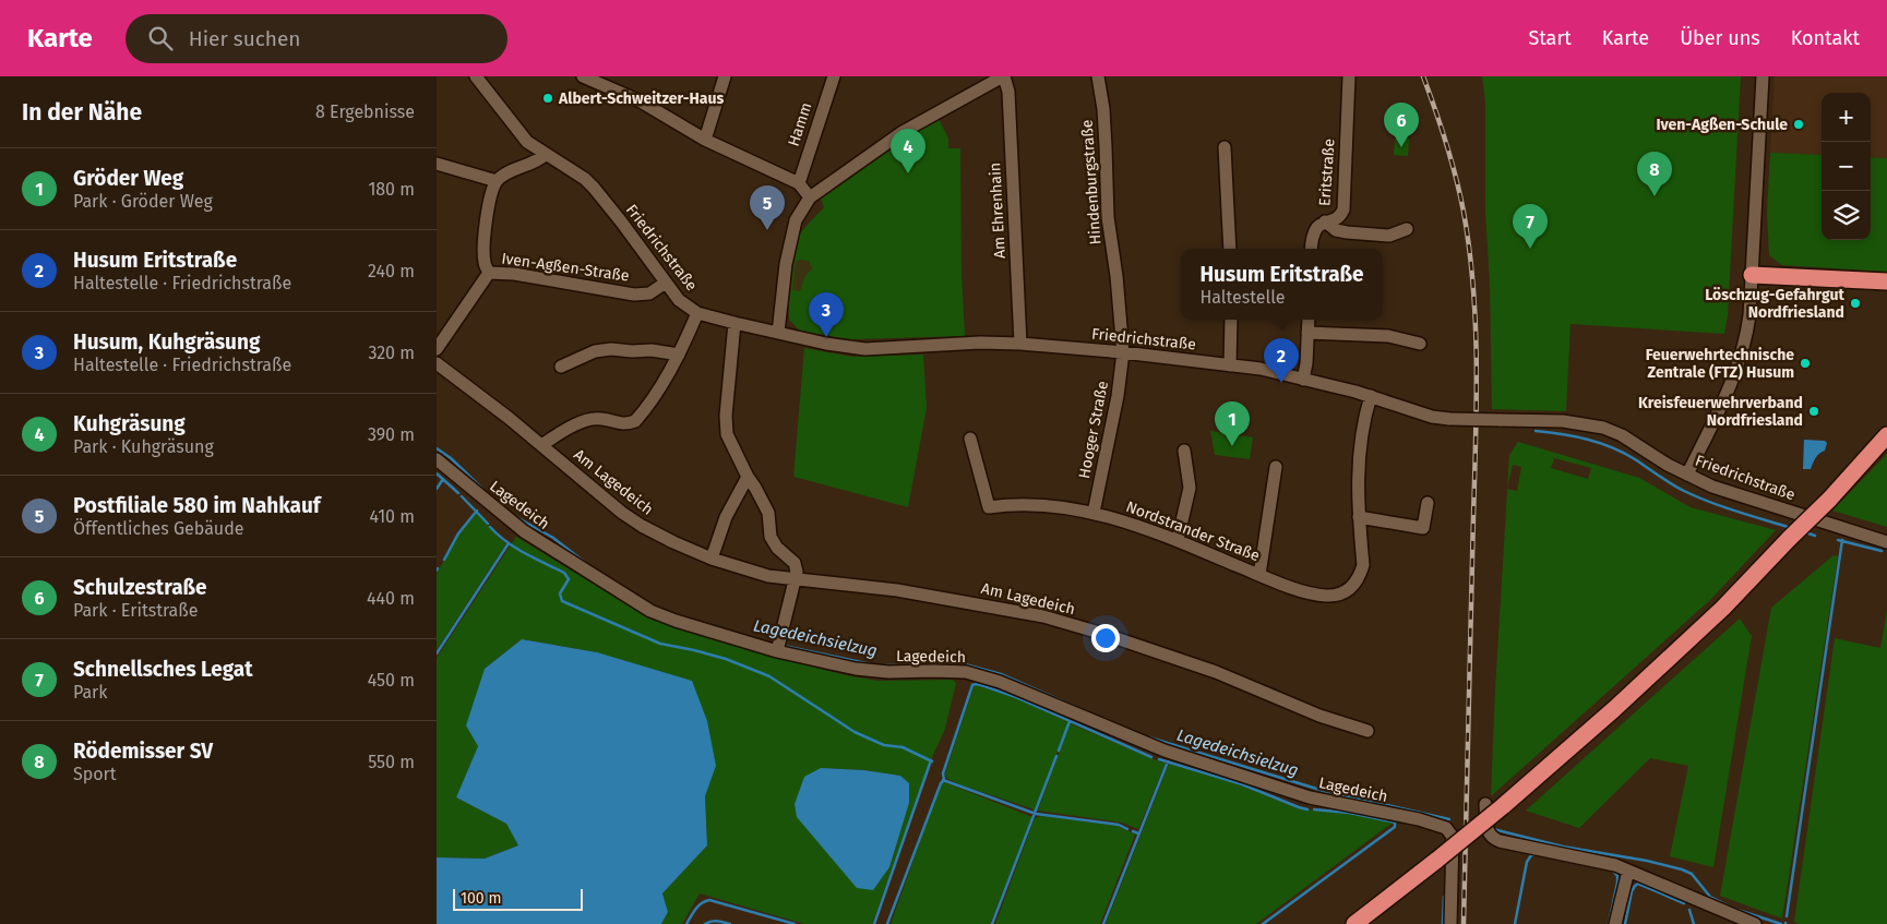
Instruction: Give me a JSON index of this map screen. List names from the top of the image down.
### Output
{
  "streets": {
    "street": [
      "Hamm",
      "Eritstraße",
      "Hindenburgstraße",
      "Am Ehrenhain",
      "Friedrichstraße",
      "Iven-Agßen-Straße",
      "Hooger Straße",
      "Am Lagedeich",
      "Lagedeich",
      "Nordstrander Straße"
    ]
  },
  "crossings": [
    ["Hindenburgstraße", "Friedrichstraße"],
    ["Hindenburgstraße", "Hooger Straße"],
    ["Am Ehrenhain", "Friedrichstraße"],
    ["Friedrichstraße", "Iven-Agßen-Straße"],
    ["Friedrichstraße", "Hooger Straße"],
    ["Hooger Straße", "Nordstrander Straße"]
  ],
  "water": ["Lagedeichsielzug"],
  "places": [
    "Albert-Schweitzer-Haus",
    "Iven-Agßen-Schule",
    "Löschzug-Gefahrgut Nordfriesland",
    "Feuerwehrtechnische Zentrale (FTZ) Husum",
    "Kreisfeuerwehrverband Nordfriesland"
  ],
  "scale_bar": "100 m",
  "page": {
    "header": "Karte",
    "search": "Hier suchen",
    "nav": [
      "Start",
      "Karte",
      "Über uns",
      "Kontakt"
    ],
    "heading": ["In der Nähe", "8 Ergebnisse"],
    "map_buttons": ["+", "−"],
    "pins": [
      "6",
      "4",
      "8",
      "5",
      "7",
      "3",
      "2",
      "1"
    ],
    "list": [
      {
        "mark": "1",
        "name": "Gröder Weg",
        "note": "Park · Gröder Weg",
        "value": "180 m"
      },
      {
        "mark": "2",
        "name": "Husum Eritstraße",
        "note": "Haltestelle · Friedrichstraße",
        "value": "240 m"
      },
      {
        "mark": "3",
        "name": "Husum, Kuhgräsung",
        "note": "Haltestelle · Friedrichstraße",
        "value": "320 m"
      },
      {
        "mark": "4",
        "name": "Kuhgräsung",
        "note": "Park · Kuhgräsung",
        "value": "390 m"
      },
      {
        "mark": "5",
        "name": "Postfiliale 580 im Nahkauf",
        "note": "Öffentliches Gebäude",
        "value": "410 m"
      },
      {
        "mark": "6",
        "name": "Schulzestraße",
        "note": "Park · Eritstraße",
        "value": "440 m"
      },
      {
        "mark": "7",
        "name": "Schnellsches Legat",
        "note": "Park",
        "value": "450 m"
      },
      {
        "mark": "8",
        "name": "Rödemisser SV",
        "note": "Sport",
        "value": "550 m"
      }
    ],
    "popup": ["Husum Eritstraße", "Haltestelle"],
    "scale": "100 m"
  }
}
